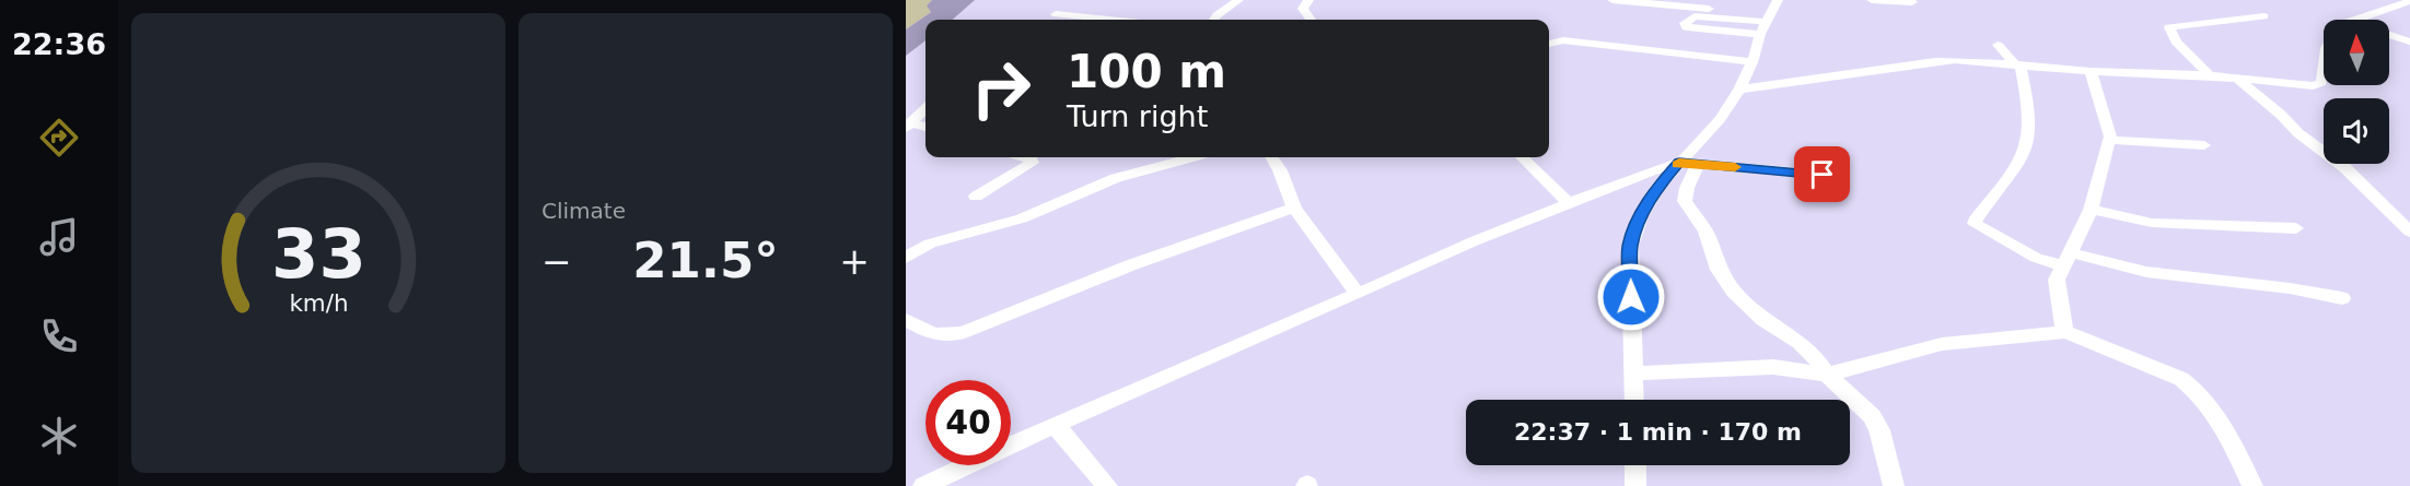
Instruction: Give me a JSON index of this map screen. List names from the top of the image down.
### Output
{
  "north": "top",
  "page": {
    "tabs": "22:36",
    "tile": "Climate",
    "turn": ["100 m", "Turn right"],
    "heat": ["−", "21.5°", "+"],
    "limit": "40",
    "trip": "22:37 · 1 min · 170 m",
    "gauge": ["33", "km/h"]
  }
}
